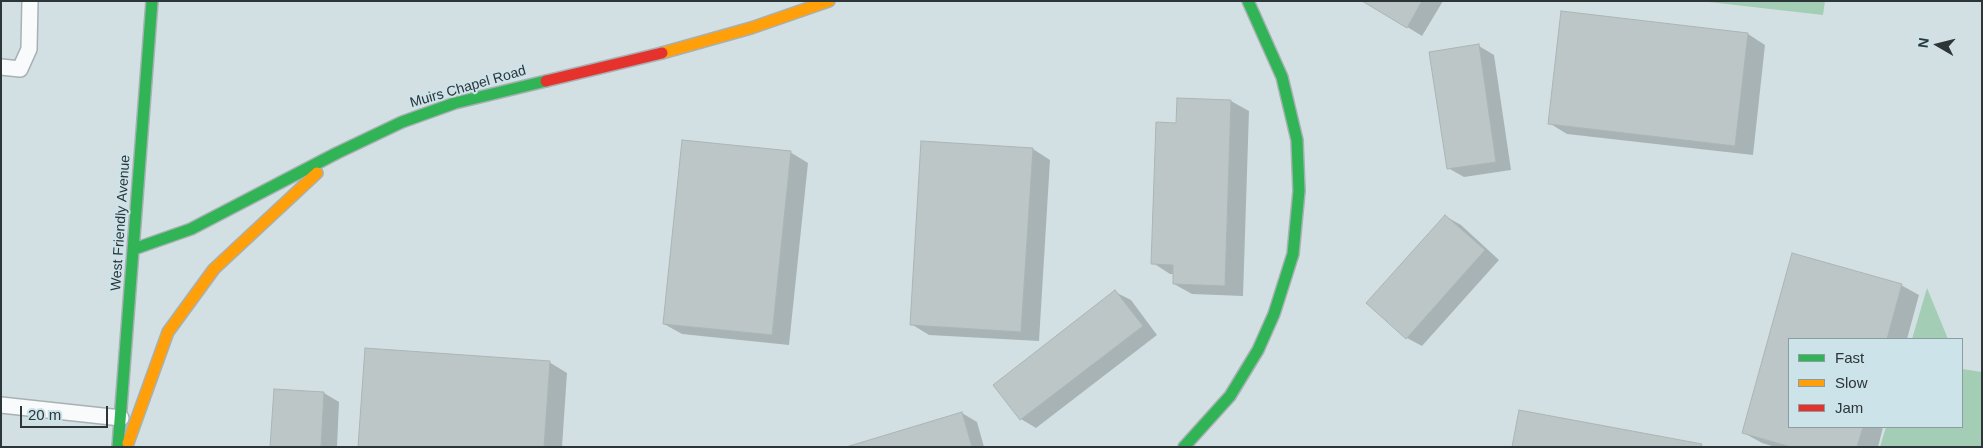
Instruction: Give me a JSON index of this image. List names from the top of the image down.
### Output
{
  "streets": {
    "main road": ["Muirs Chapel Road", "West Friendly Avenue"]
  },
  "crossings": [
    ["Muirs Chapel Road", "West Friendly Avenue"]
  ],
  "legend": ["Fast", "Slow", "Jam"],
  "scale_bar": "20 m",
  "north": "left"
}
